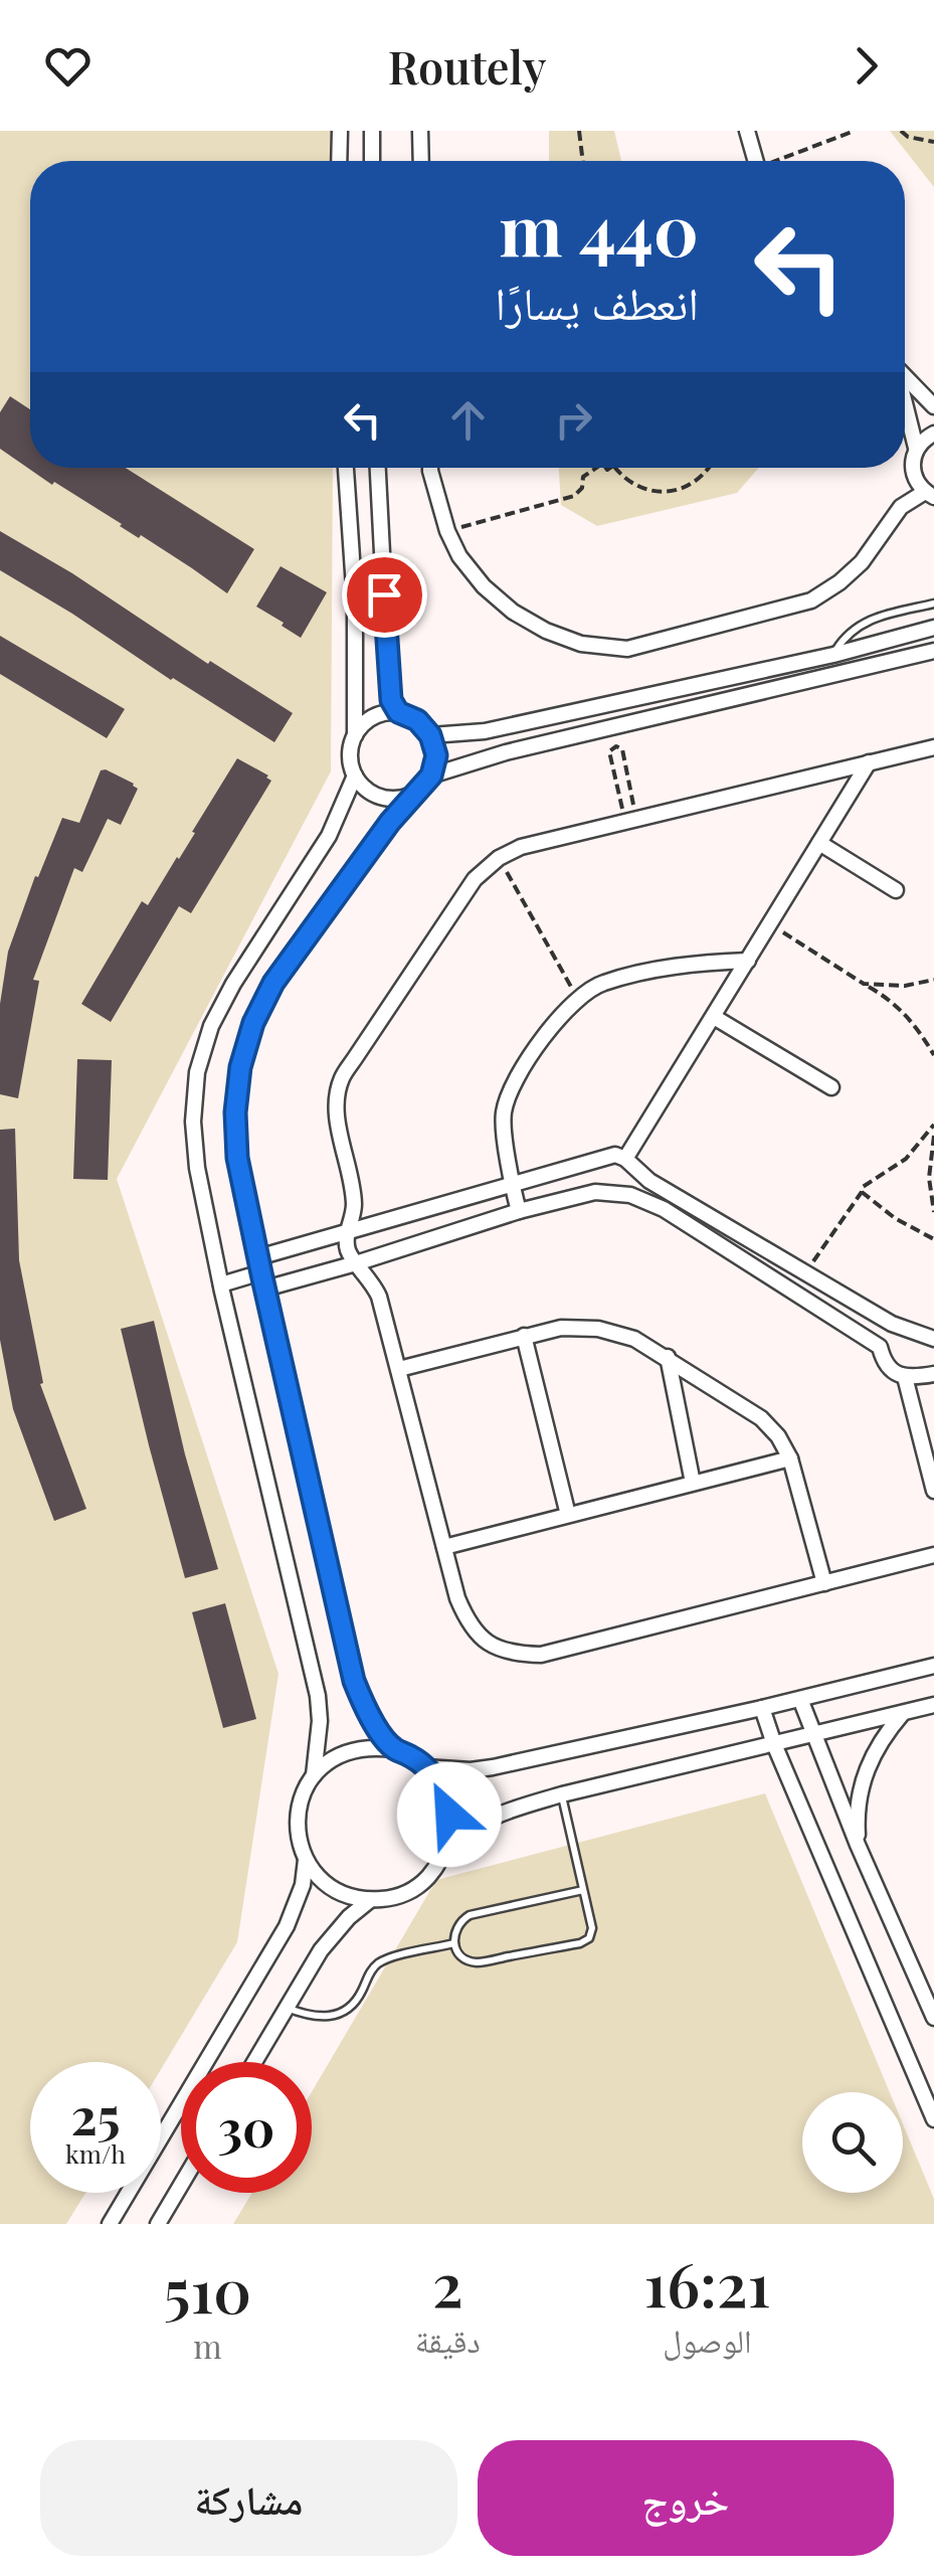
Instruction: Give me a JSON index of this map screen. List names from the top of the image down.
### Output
{
  "page": {
    "header": "Routely",
    "turn": ["440 m", "انعطف يسارًا"],
    "speed": "25 km/h",
    "limit": "30",
    "eta": [
      "16:21",
      "الوصول",
      "2",
      "دقيقة",
      "510",
      "m"
    ],
    "buttons": ["خروج", "مشاركة"]
  }
}
